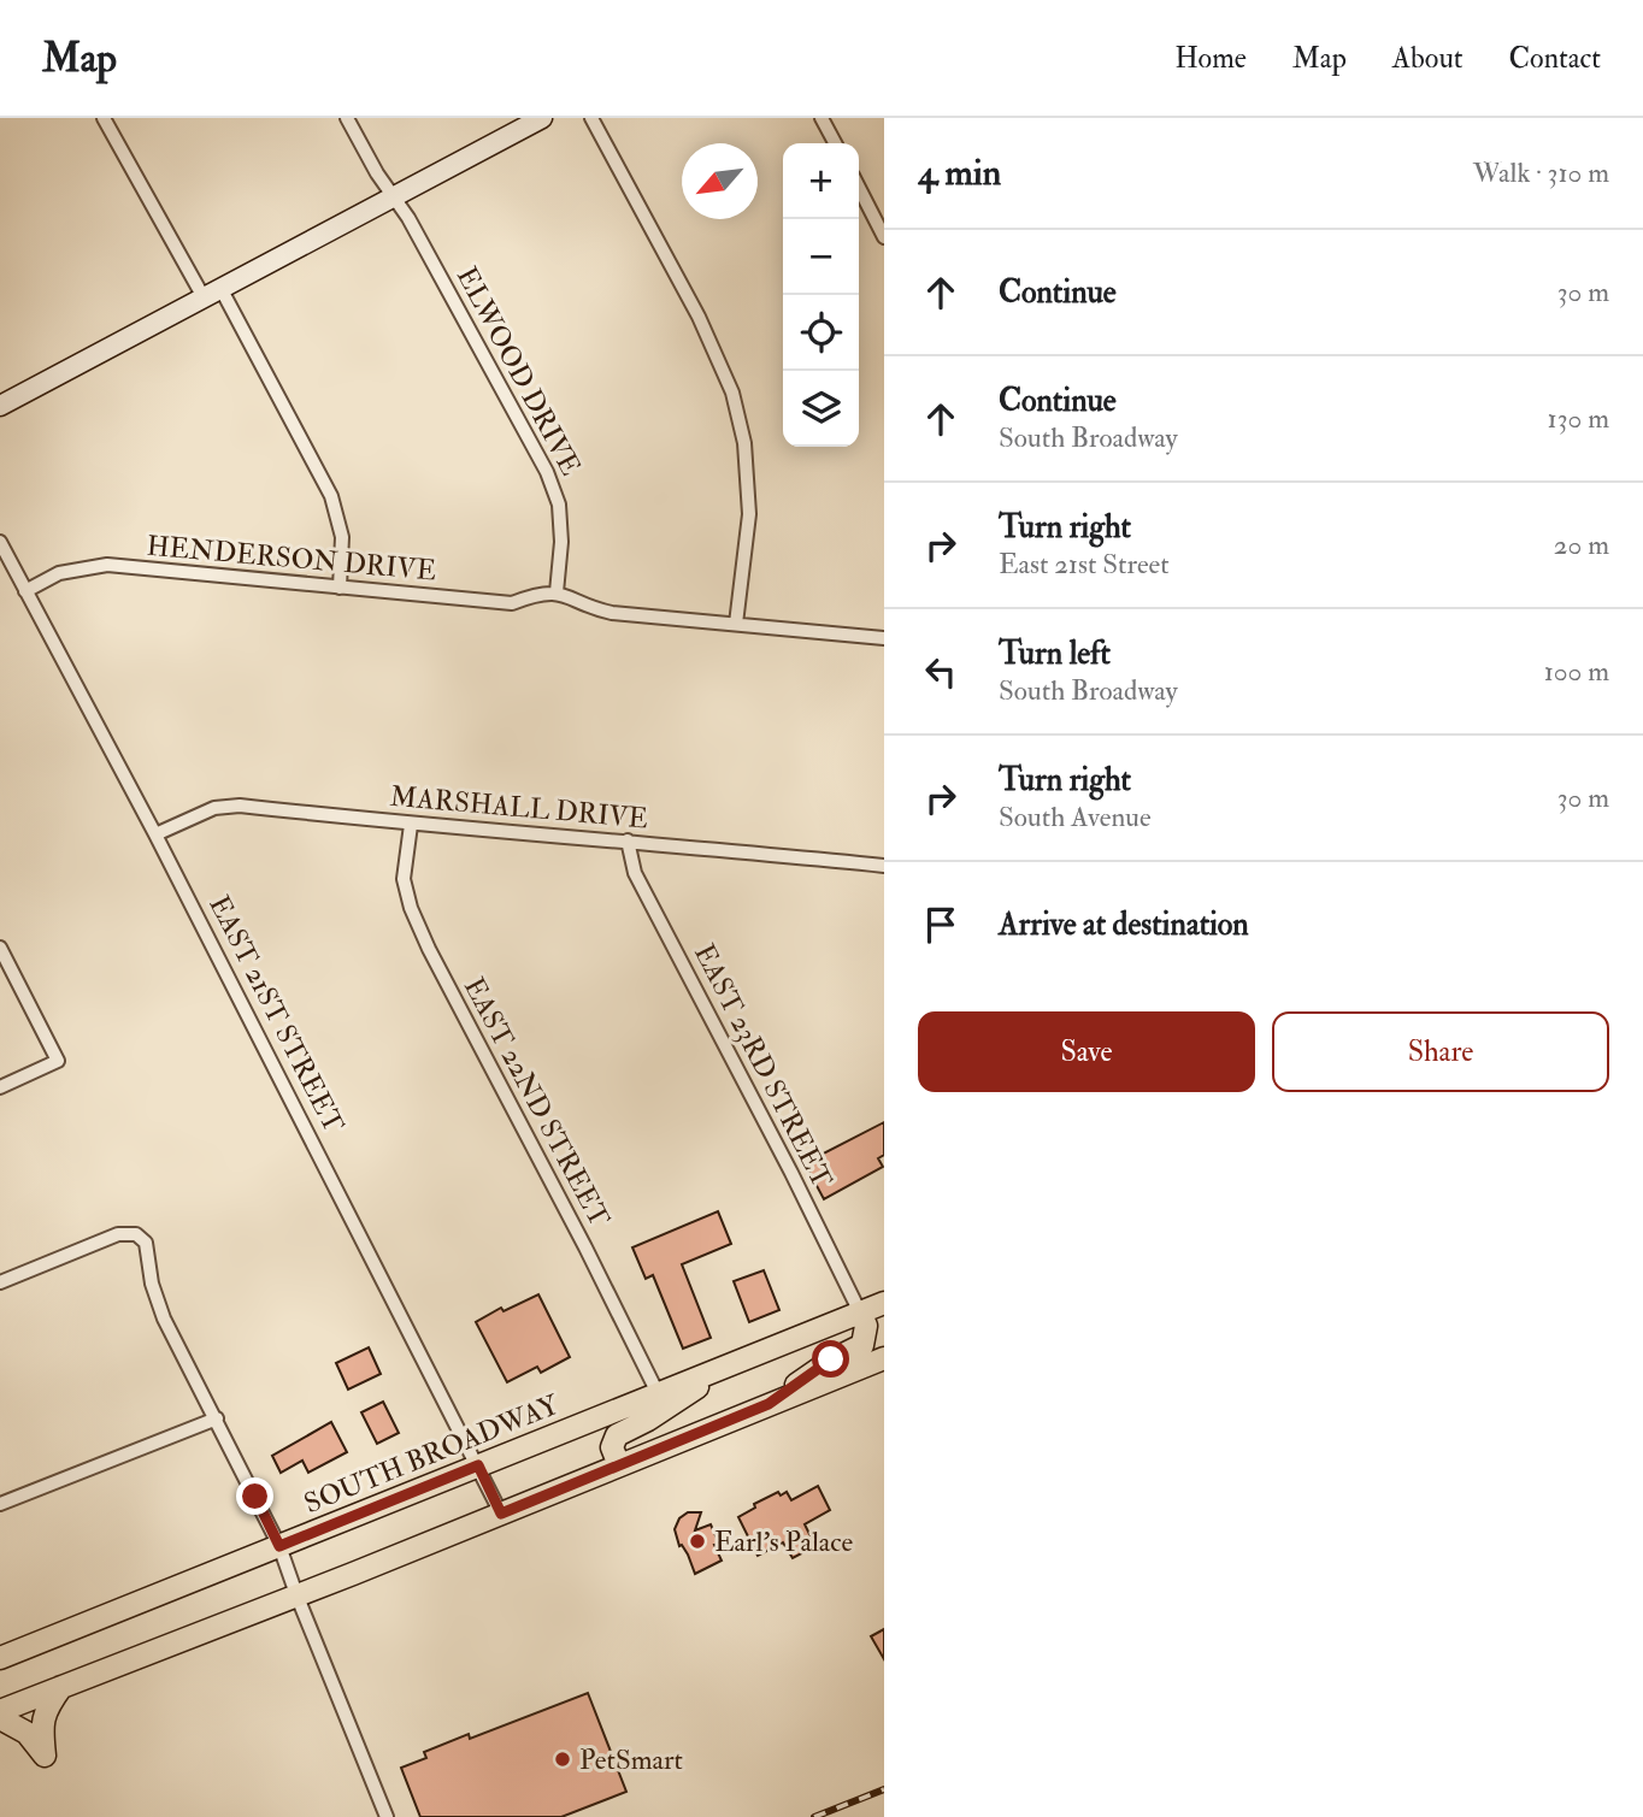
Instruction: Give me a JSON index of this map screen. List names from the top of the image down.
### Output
{
  "streets": {
    "main road": ["SOUTH BROADWAY"],
    "street": [
      "ELWOOD DRIVE",
      "HENDERSON DRIVE",
      "MARSHALL DRIVE",
      "EAST 21ST STREET",
      "EAST 23RD STREET",
      "EAST 22ND STREET"
    ]
  },
  "crossings": [
    ["ELWOOD DRIVE", "HENDERSON DRIVE"],
    ["HENDERSON DRIVE", "EAST 21ST STREET"],
    ["MARSHALL DRIVE", "EAST 21ST STREET"],
    ["MARSHALL DRIVE", "EAST 23RD STREET"],
    ["MARSHALL DRIVE", "EAST 22ND STREET"],
    ["EAST 21ST STREET", "SOUTH BROADWAY"],
    ["EAST 23RD STREET", "SOUTH BROADWAY"],
    ["EAST 22ND STREET", "SOUTH BROADWAY"]
  ],
  "places": ["Earl's Palace", "PetSmart"],
  "north": "bottom left",
  "page": {
    "header": "Map",
    "nav": [
      "Home",
      "Map",
      "About",
      "Contact"
    ],
    "heading": ["4 min", "Walk · 310 m"],
    "map_buttons": ["+", "−"],
    "list": [
      ["Continue", "30 m"],
      ["Continue", "South Broadway", "130 m"],
      ["Turn right", "East 21st Street", "20 m"],
      ["Turn left", "South Broadway", "100 m"],
      ["Turn right", "South Avenue", "30 m"],
      "Arrive at destination"
    ],
    "buttons": ["Save", "Share"]
  }
}
